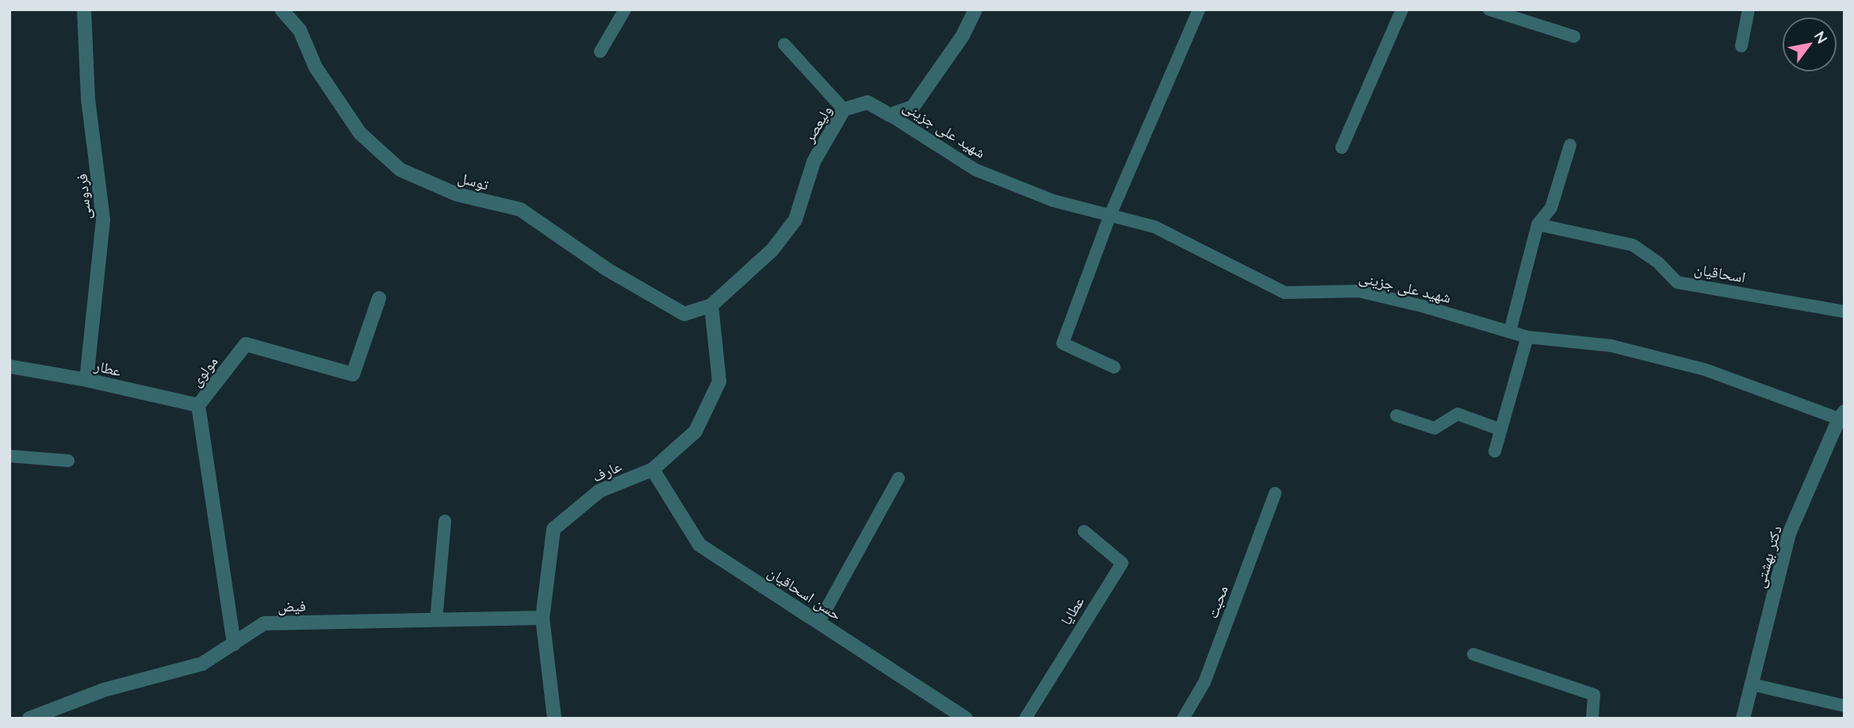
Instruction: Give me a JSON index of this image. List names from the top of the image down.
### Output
{
  "streets": {
    "street": [
      "ولیعصر",
      "توسل",
      "فردوسی",
      "عطار",
      "مولوی",
      "عارف",
      "دکتر بهشتی",
      "حسن اسحاقیان",
      "فیض"
    ],
    "lane": [
      "شهید علی جزینی",
      "اسحاقیان",
      "محبت",
      "عطایا"
    ]
  },
  "crossings": [
    ["ولیعصر", "شهید علی جزینی"],
    ["ولیعصر", "توسل"],
    ["ولیعصر", "عارف"],
    ["شهید علی جزینی", "دکتر بهشتی"],
    ["توسل", "عارف"],
    ["فردوسی", "عطار"],
    ["عطار", "مولوی"],
    ["مولوی", "فیض"],
    ["عارف", "حسن اسحاقیان"],
    ["عارف", "فیض"]
  ],
  "north": "top right"
}
